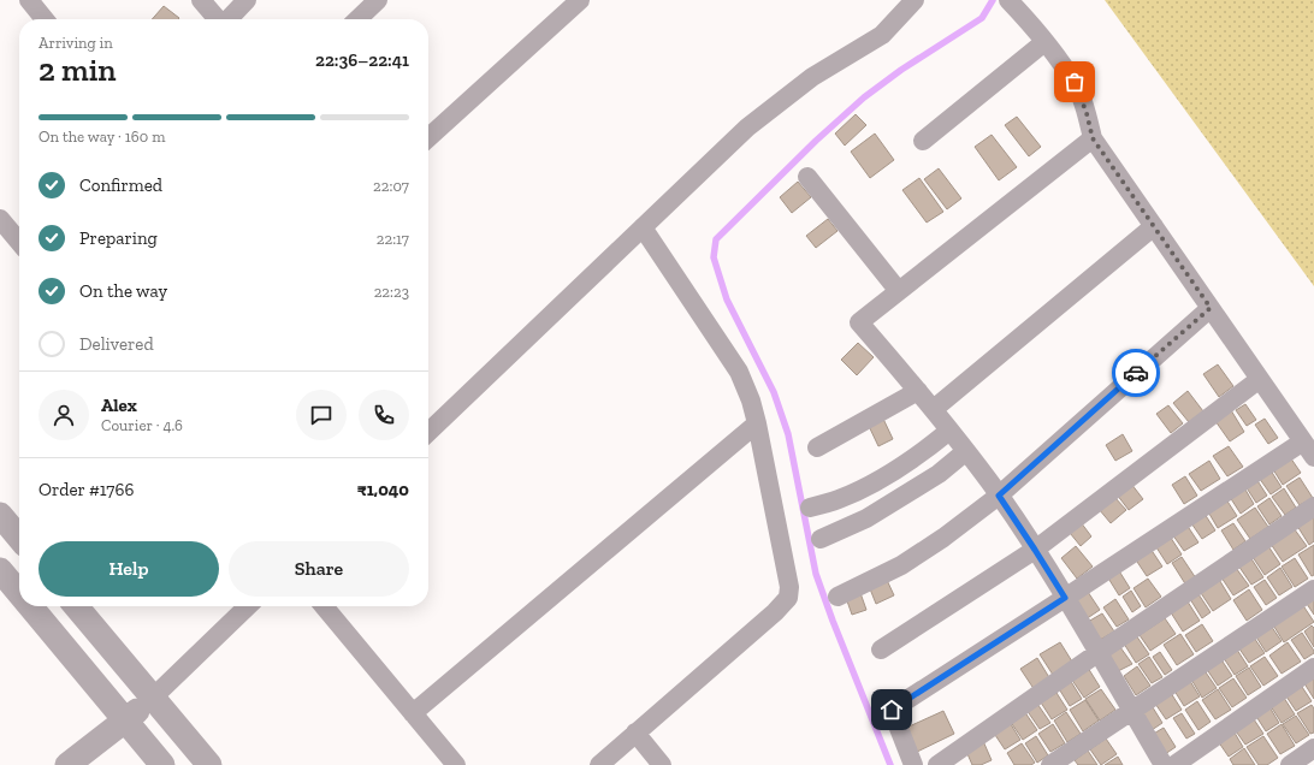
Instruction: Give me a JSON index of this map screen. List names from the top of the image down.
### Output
{
  "page": {
    "heading": ["2 min", "Arriving in", "22:36–22:41"],
    "panel": [
      "Alex",
      "Courier · 4.6",
      "Order #1766",
      "₹1,040"
    ],
    "bar": "On the way · 160 m",
    "list": [
      ["Confirmed", "22:07"],
      ["Preparing", "22:17"],
      ["On the way", "22:23"],
      "Delivered"
    ],
    "buttons": ["Help", "Share"]
  }
}
